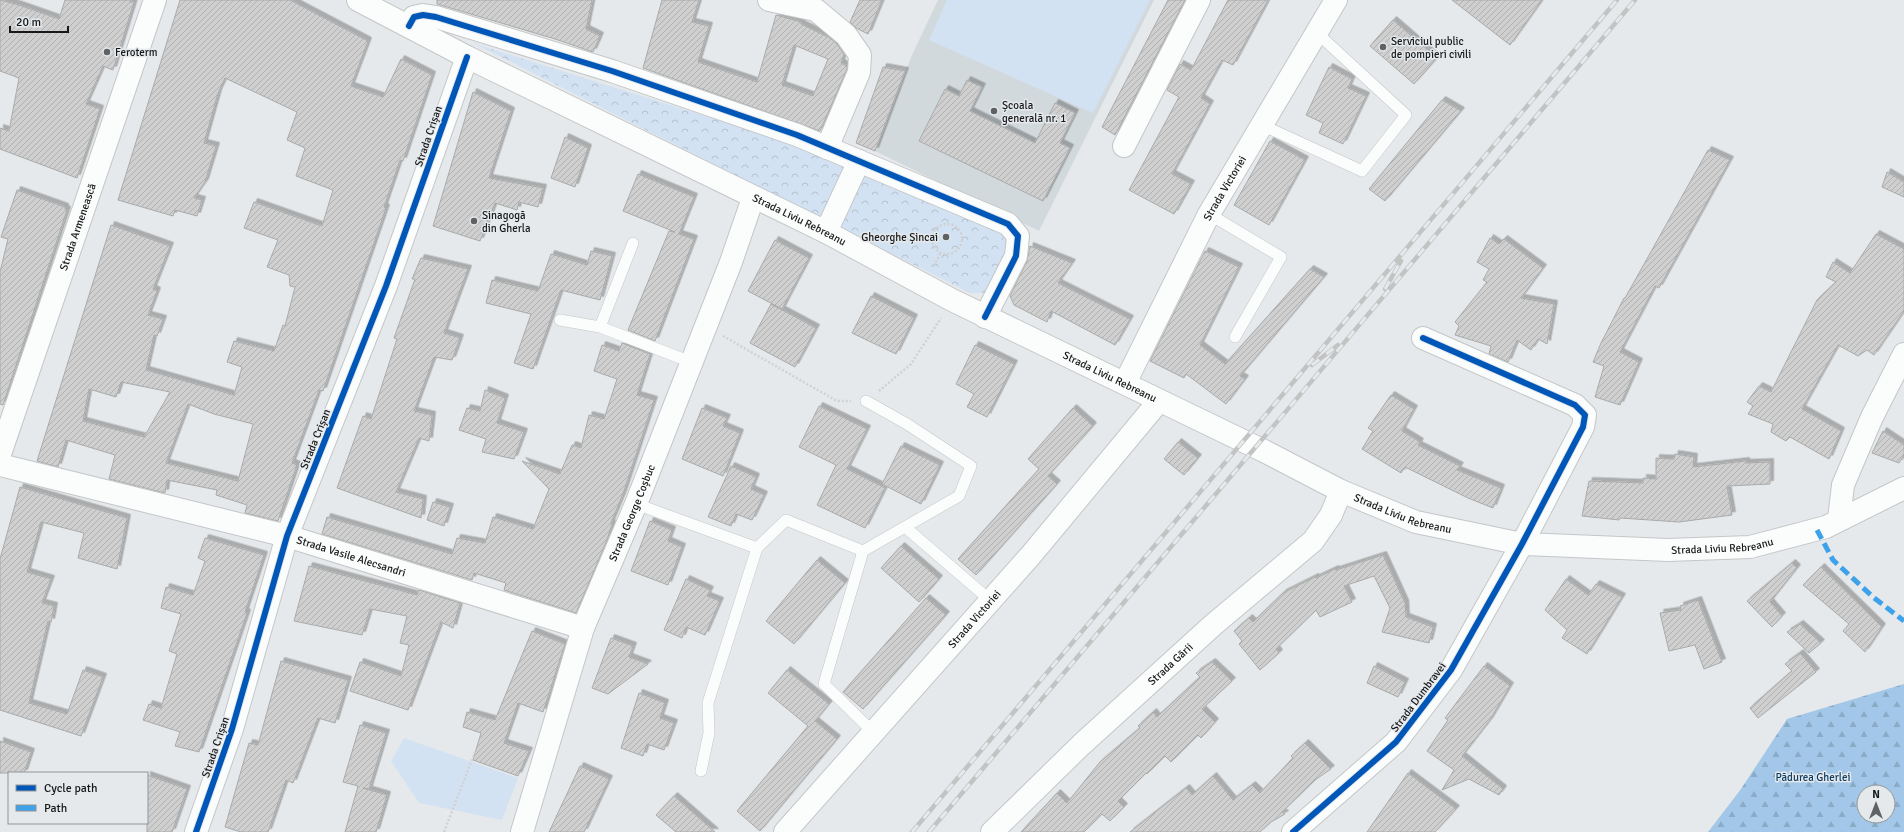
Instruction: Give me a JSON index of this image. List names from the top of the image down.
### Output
{
  "streets": {
    "street": [
      "Strada Crișan",
      "Strada Victoriei",
      "Strada Liviu Rebreanu",
      "Strada Armenească",
      "Strada George Coșbuc",
      "Strada Vasile Alecsandri",
      "Strada Gării",
      "Strada Dumbravei"
    ]
  },
  "crossings": [
    ["Strada Crișan", "Strada Liviu Rebreanu"],
    ["Strada Crișan", "Strada Vasile Alecsandri"],
    ["Strada Victoriei", "Strada Liviu Rebreanu"],
    ["Strada Liviu Rebreanu", "Strada George Coșbuc"],
    ["Strada Liviu Rebreanu", "Strada Gării"],
    ["Strada Liviu Rebreanu", "Strada Dumbravei"],
    ["Strada George Coșbuc", "Strada Vasile Alecsandri"]
  ],
  "parks": ["Pădurea Gherlei"],
  "places": [
    "Serviciul public de pompieri civili",
    "Feroterm",
    "Școala generală nr. 1",
    "Sinagogă din Gherla",
    "Gheorghe Șincai"
  ],
  "legend": ["Cycle path", "Path"],
  "scale_bar": "20 m",
  "north": "top"
}
